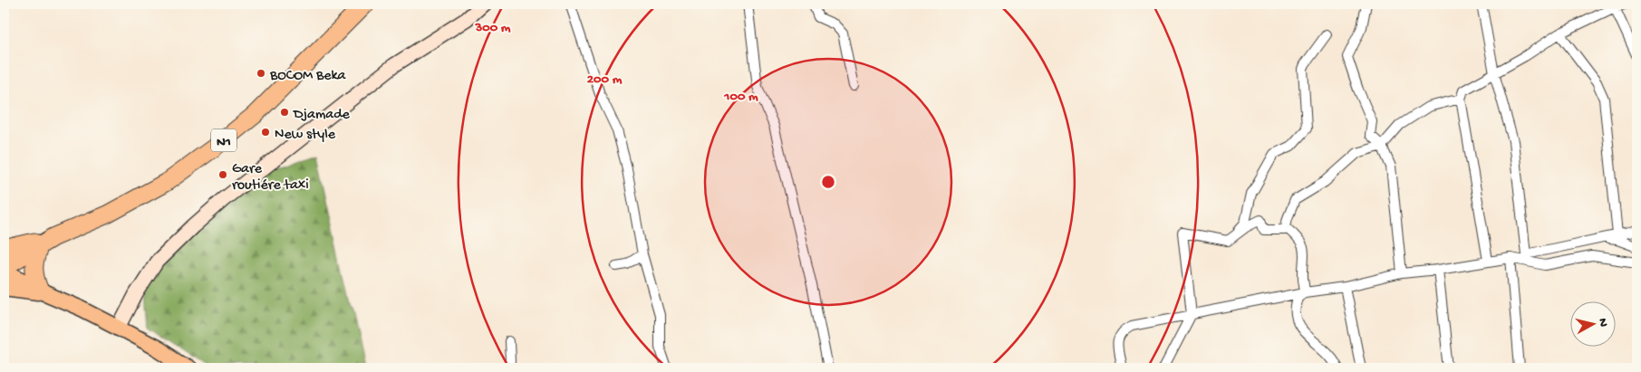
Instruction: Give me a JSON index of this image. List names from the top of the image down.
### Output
{
  "streets": {
    "highway": ["N1"]
  },
  "places": [
    "BOCOM Beka",
    "Djamade",
    "New style",
    "Gare routiére taxi"
  ],
  "north": "right",
  "rings": ["300 m", "200 m", "100 m"]
}
